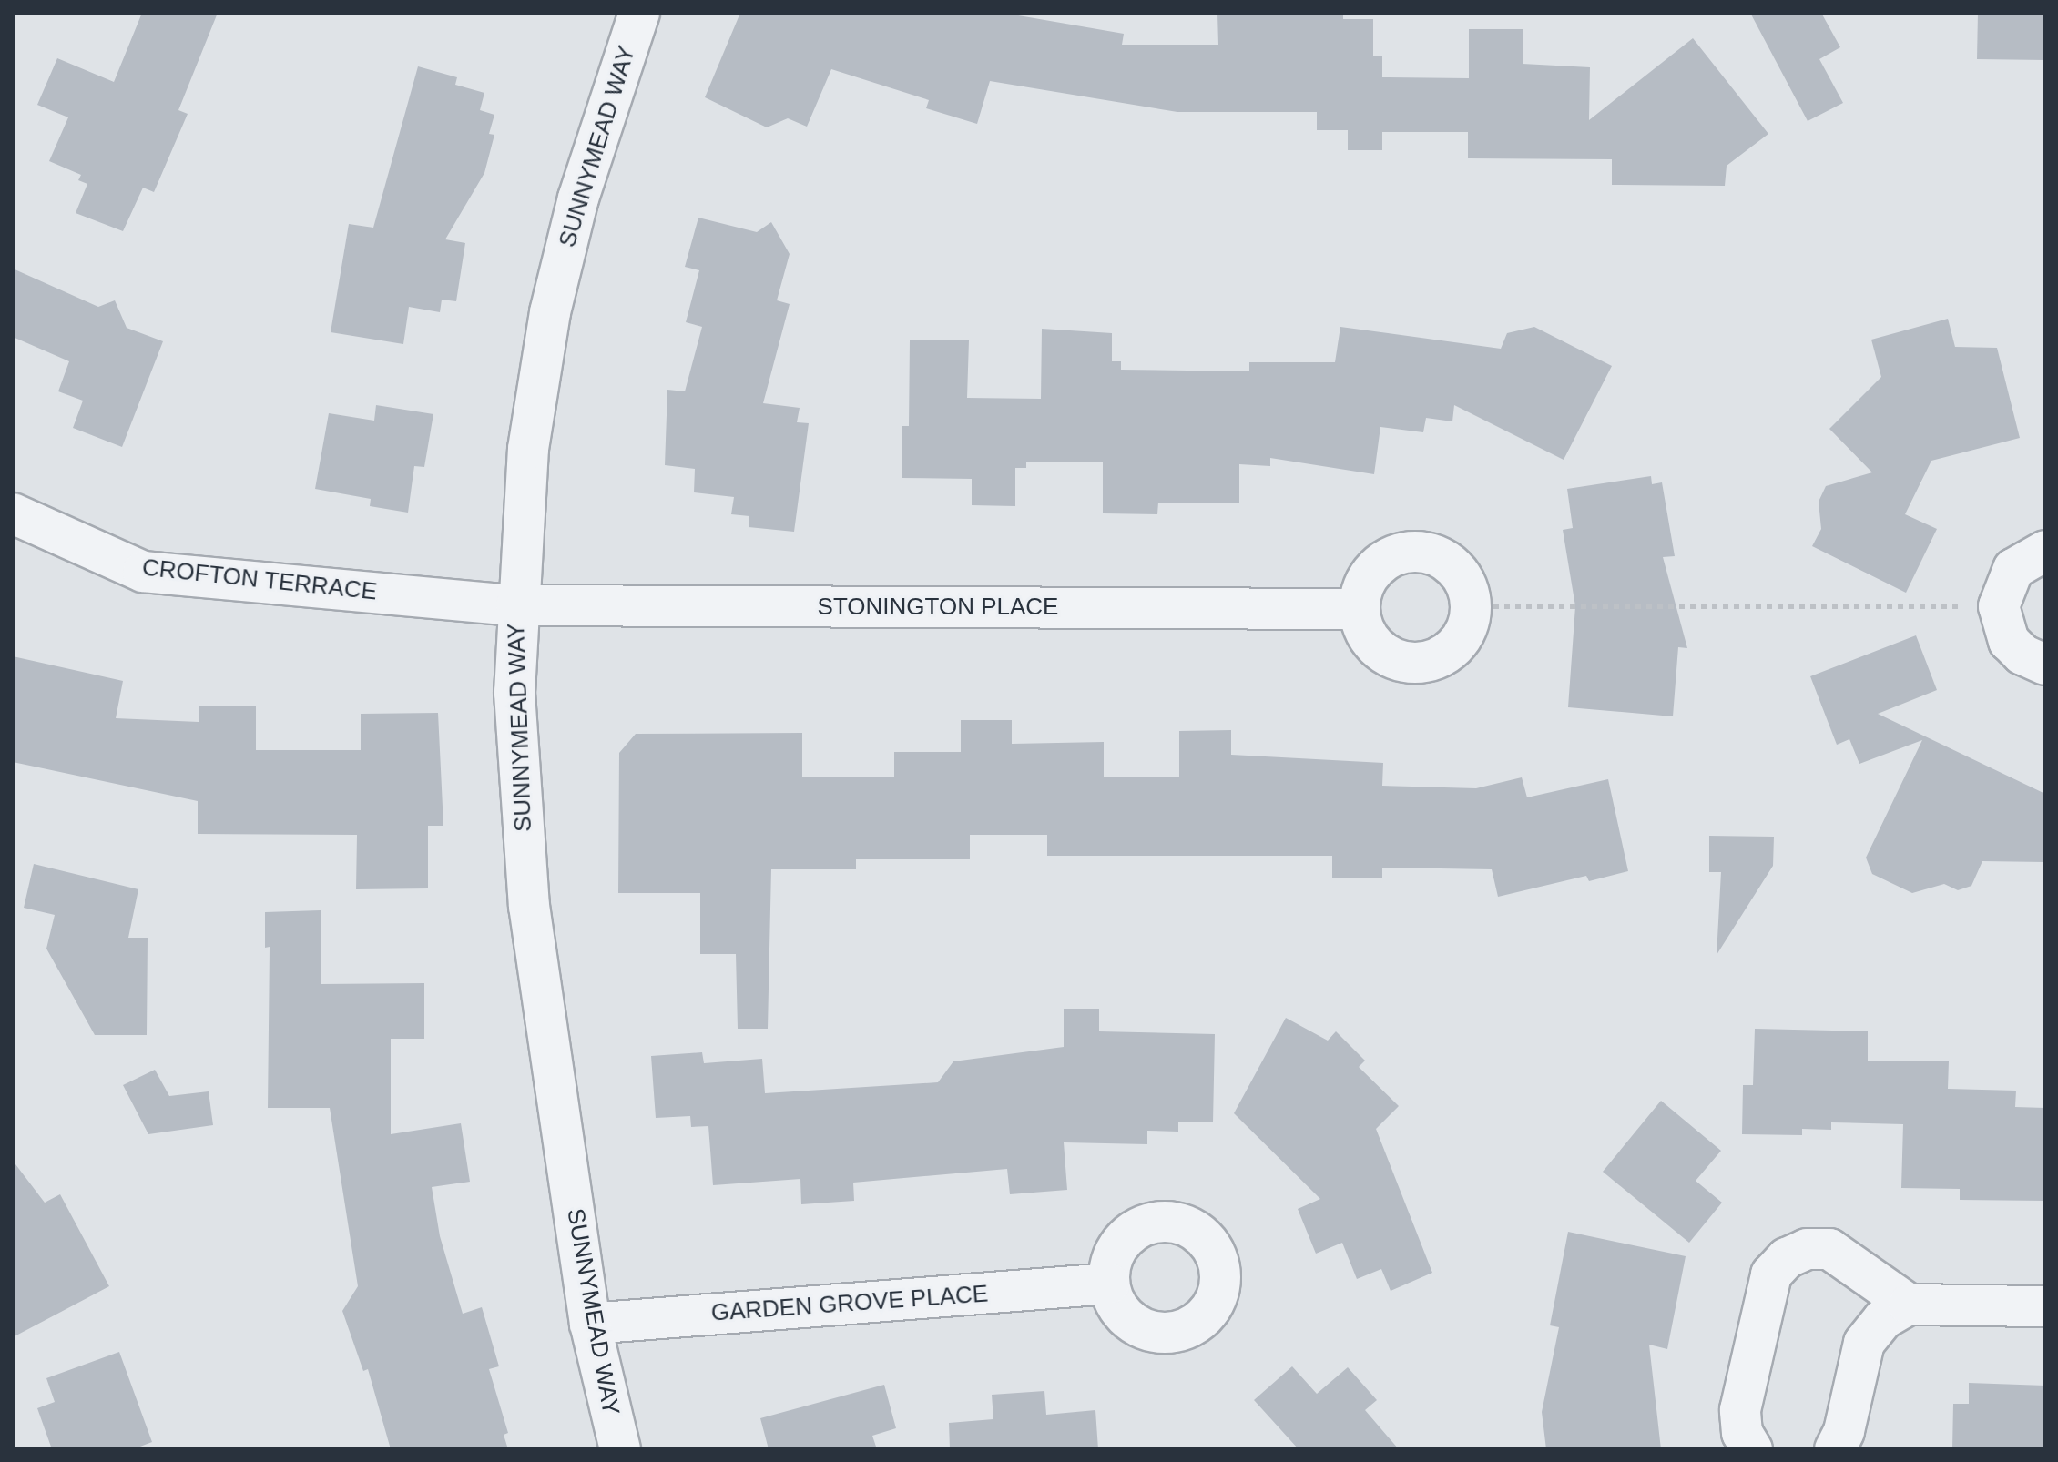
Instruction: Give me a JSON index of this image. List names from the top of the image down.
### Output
{
  "streets": {
    "street": [
      "SUNNYMEAD WAY",
      "CROFTON TERRACE",
      "STONINGTON PLACE",
      "GARDEN GROVE PLACE"
    ]
  },
  "crossings": [
    ["SUNNYMEAD WAY", "CROFTON TERRACE"],
    ["SUNNYMEAD WAY", "STONINGTON PLACE"],
    ["SUNNYMEAD WAY", "GARDEN GROVE PLACE"],
    ["CROFTON TERRACE", "STONINGTON PLACE"]
  ]
}
